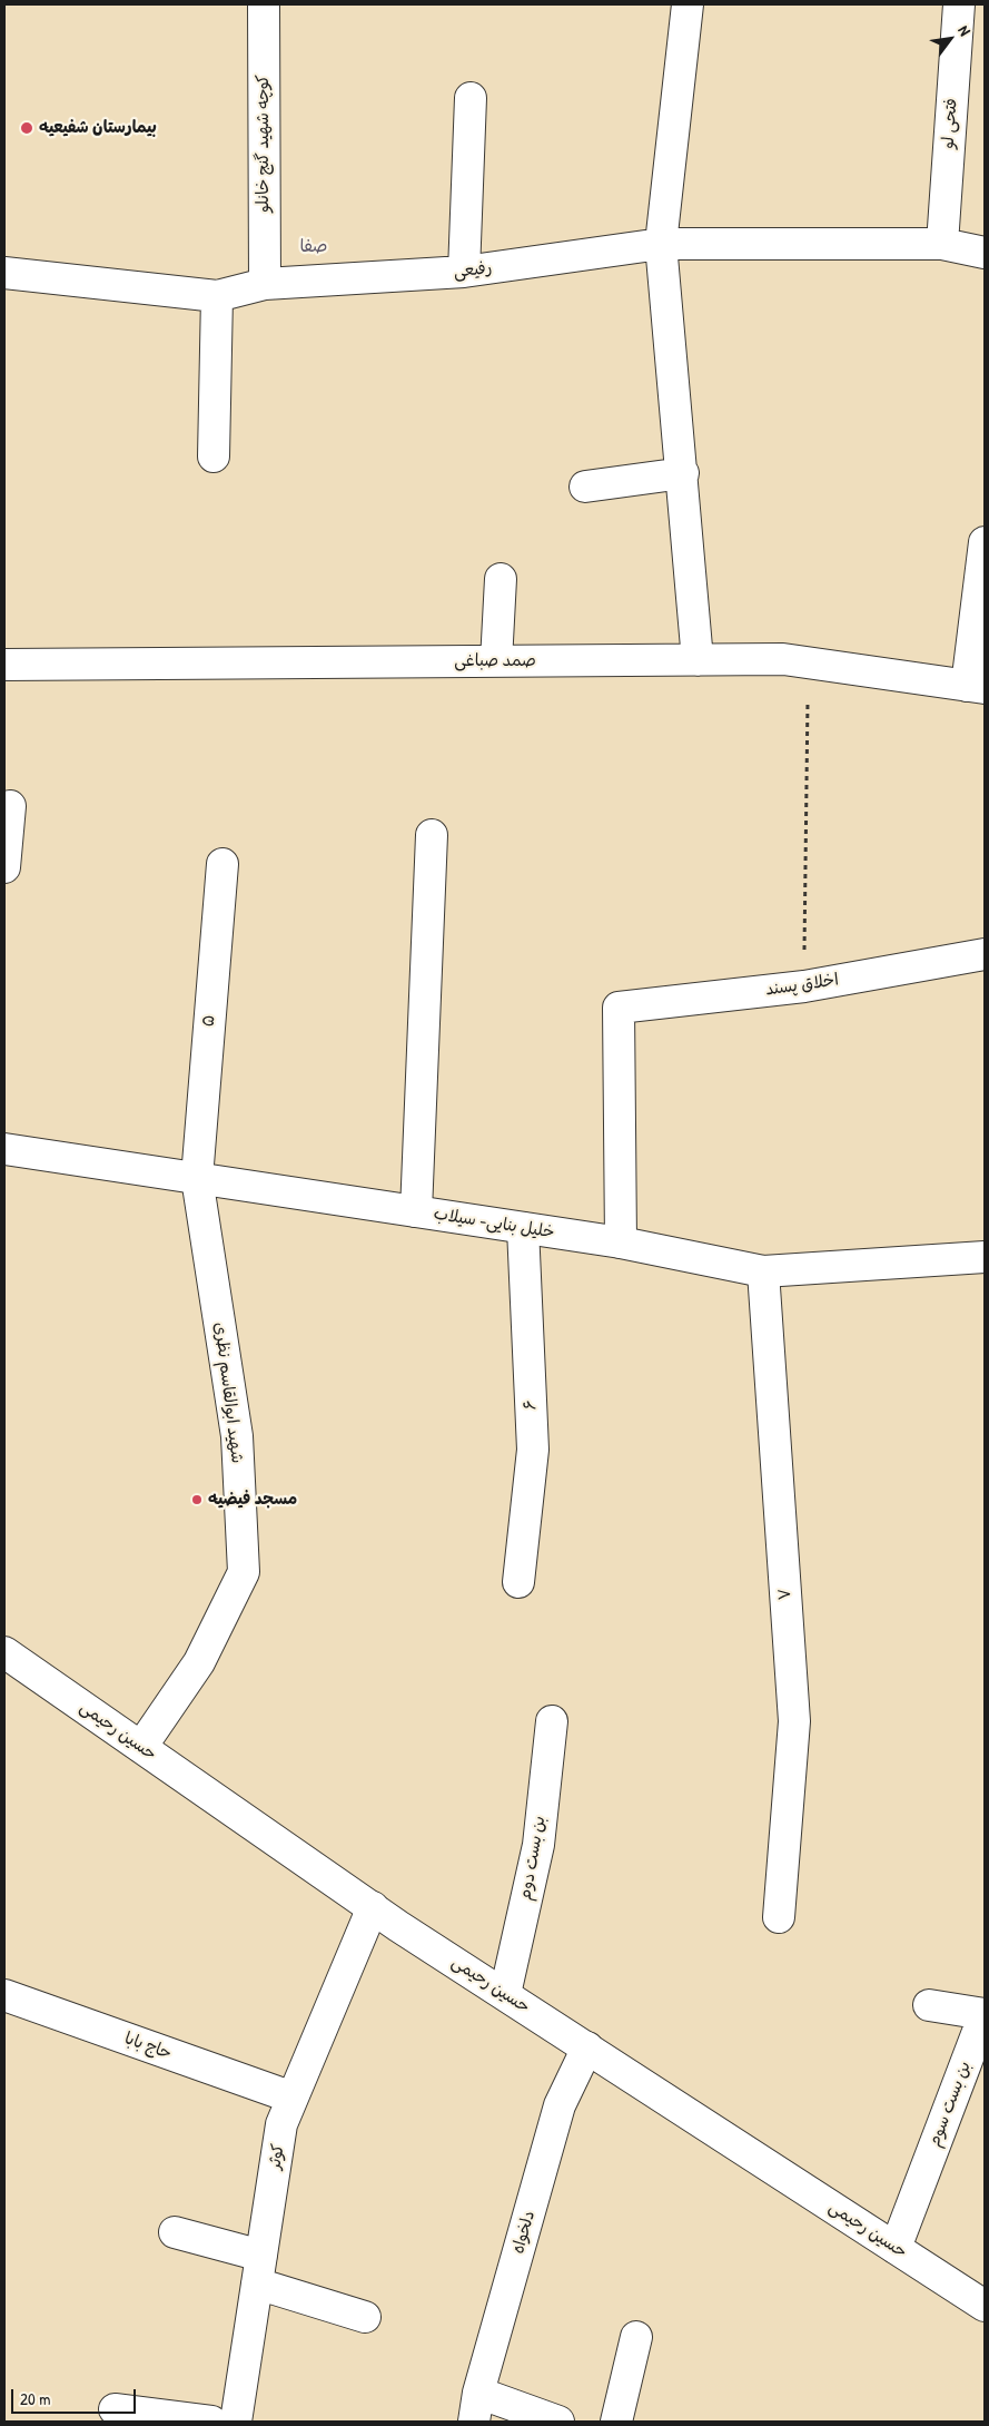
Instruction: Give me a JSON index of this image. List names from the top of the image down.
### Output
{
  "streets": {
    "street": [
      "فتحی لو",
      "کوچه شهید گنج خانلو",
      "رفیعی",
      "صمد صباغی",
      "اخلاق پسند",
      "۵",
      "خلیل بنایی- سیلاب",
      "شهید ابوالقاسم نظری",
      "۶",
      "۷",
      "حسین رحیمی",
      "بن بست دوم",
      "حاج بابا",
      "بن بست سوم",
      "کوثر",
      "دلخواه"
    ]
  },
  "crossings": [
    ["فتحی لو", "رفیعی"],
    ["کوچه شهید گنج خانلو", "رفیعی"],
    ["اخلاق پسند", "خلیل بنایی- سیلاب"],
    ["۵", "خلیل بنایی- سیلاب"],
    ["۵", "شهید ابوالقاسم نظری"],
    ["خلیل بنایی- سیلاب", "شهید ابوالقاسم نظری"],
    ["خلیل بنایی- سیلاب", "۶"],
    ["خلیل بنایی- سیلاب", "۷"],
    ["شهید ابوالقاسم نظری", "حسین رحیمی"],
    ["حسین رحیمی", "بن بست دوم"],
    ["حسین رحیمی", "بن بست سوم"],
    ["حسین رحیمی", "کوثر"],
    ["حسین رحیمی", "دلخواه"],
    ["حاج بابا", "کوثر"]
  ],
  "districts": ["صفا"],
  "places": ["بیمارستان شفیعیه", "مسجد فیضیه"],
  "scale_bar": "20 m",
  "north": "top right"
}
